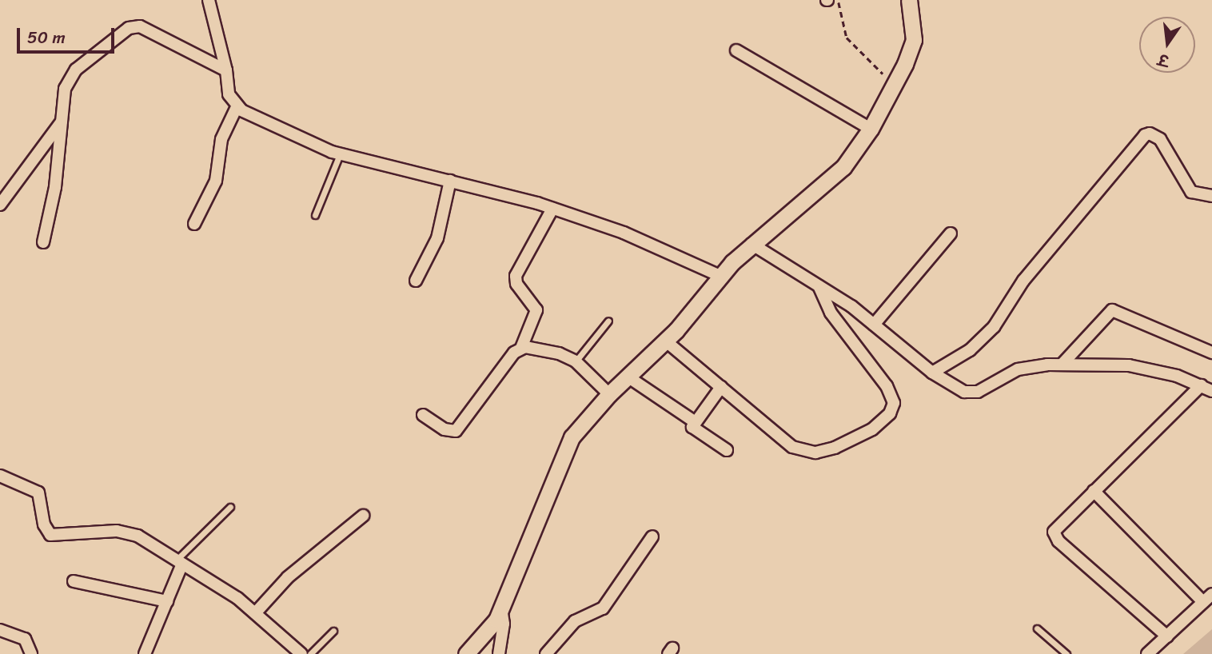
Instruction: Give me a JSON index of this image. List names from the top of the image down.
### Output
{
  "scale_bar": "50 m",
  "north": "bottom"
}
